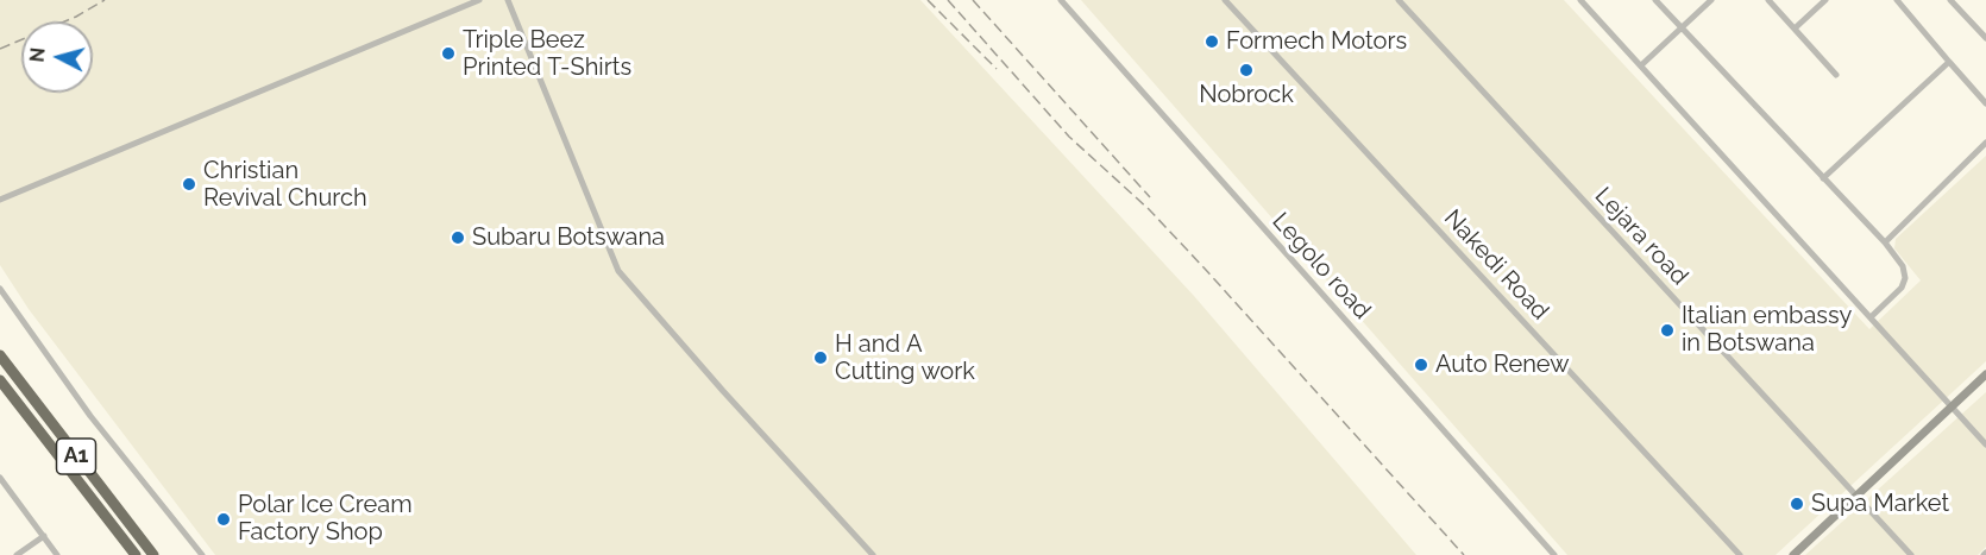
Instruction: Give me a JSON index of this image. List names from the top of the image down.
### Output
{
  "streets": {
    "highway": ["A1"],
    "street": ["Lejara road", "Nakedi Road", "Legolo road"]
  },
  "places": [
    "Formech Motors",
    "Triple Beez Printed T-Shirts",
    "Nobrock",
    "Christian Revival Church",
    "Subaru Botswana",
    "Italian embassy in Botswana",
    "H and A Cutting work",
    "Auto Renew",
    "Supa Market",
    "Polar Ice Cream Factory Shop"
  ],
  "north": "left"
}
